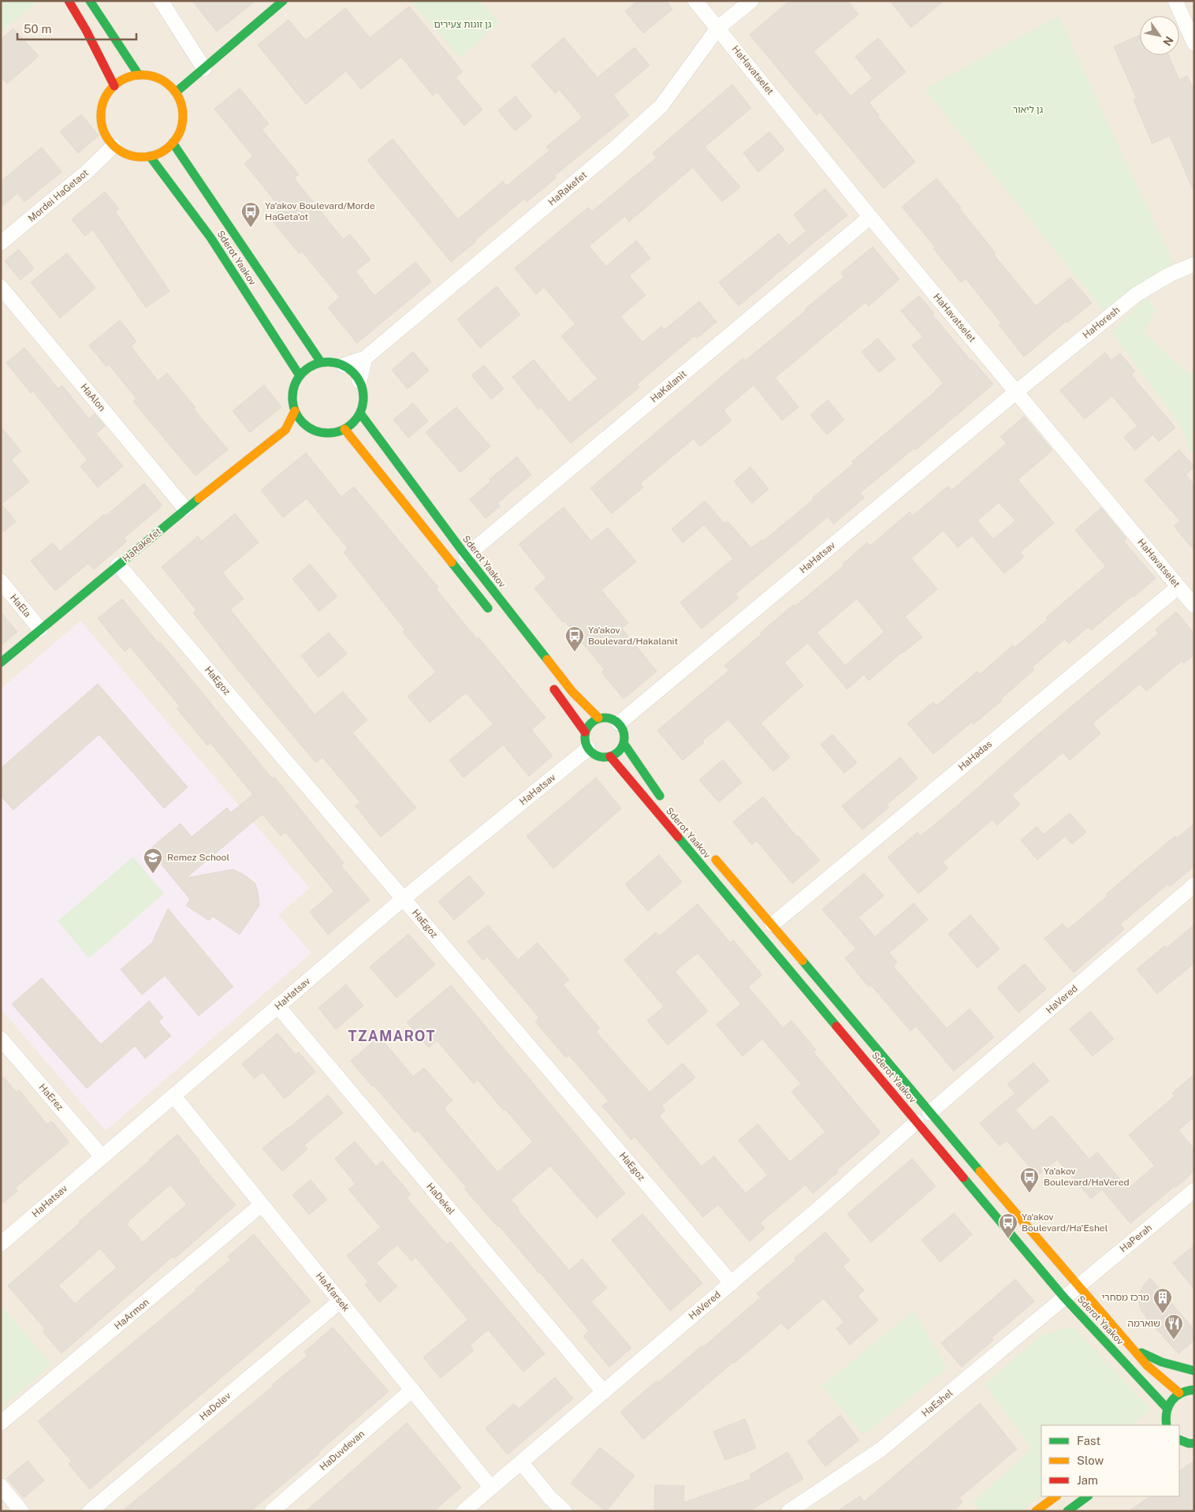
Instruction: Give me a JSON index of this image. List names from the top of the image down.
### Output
{
  "streets": {
    "street": [
      "HaHavatselet",
      "HaRakefet",
      "Mordei HaGetaot",
      "Sderot Yaakov",
      "HaHoresh",
      "HaKalanit",
      "HaAlon",
      "HaHatsav",
      "HaEla",
      "HaEgoz",
      "HaHadas",
      "HaVered",
      "HaErez",
      "HaDekel",
      "HaPerah",
      "HaAfarsek",
      "HaArmon",
      "HaEshel",
      "HaDolev",
      "HaDuvdevan"
    ]
  },
  "crossings": [
    ["HaHavatselet", "HaRakefet"],
    ["HaHavatselet", "HaHoresh"],
    ["HaHavatselet", "HaKalanit"],
    ["HaHavatselet", "HaHatsav"],
    ["HaHavatselet", "HaHadas"],
    ["HaRakefet", "Sderot Yaakov"],
    ["HaRakefet", "HaAlon"],
    ["HaRakefet", "HaEla"],
    ["HaRakefet", "HaEgoz"],
    ["Mordei HaGetaot", "Sderot Yaakov"],
    ["Sderot Yaakov", "HaKalanit"],
    ["Sderot Yaakov", "HaHatsav"],
    ["Sderot Yaakov", "HaHadas"],
    ["Sderot Yaakov", "HaVered"],
    ["Sderot Yaakov", "HaPerah"],
    ["Sderot Yaakov", "HaEshel"],
    ["HaHoresh", "HaHatsav"],
    ["HaHatsav", "HaEgoz"],
    ["HaHatsav", "HaErez"],
    ["HaHatsav", "HaDekel"],
    ["HaHatsav", "HaAfarsek"],
    ["HaEgoz", "HaVered"],
    ["HaVered", "HaDekel"],
    ["HaVered", "HaAfarsek"],
    ["HaPerah", "HaEshel"],
    ["HaAfarsek", "HaArmon"],
    ["HaAfarsek", "HaDolev"],
    ["HaAfarsek", "HaDuvdevan"]
  ],
  "districts": ["TZAMAROT"],
  "parks": ["גן זוגות צעירים", "גן ליאור"],
  "places": {
    "bus stop": [
      "Ya'akov Boulevard/Morde HaGeta'ot",
      "Ya'akov Boulevard/Hakalanit",
      "Ya'akov Boulevard/HaVered",
      "Ya'akov Boulevard/Ha'Eshel"
    ],
    "school or university": ["Remez School"],
    "building": ["מרכז מסחרי"],
    "restaurant": ["שוארמה"]
  },
  "legend": ["Fast", "Slow", "Jam"],
  "scale_bar": "50 m",
  "north": "bottom right"
}
